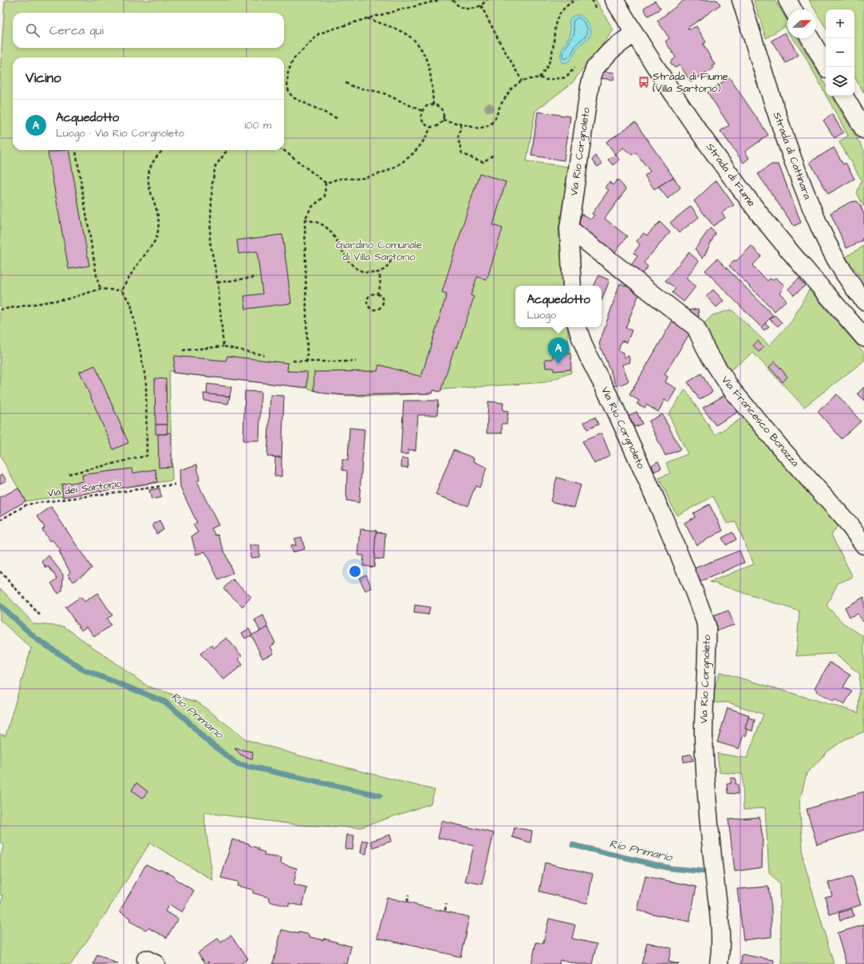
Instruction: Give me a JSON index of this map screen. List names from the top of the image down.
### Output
{
  "streets": {
    "street": [
      "Via Rio Corgnoleto",
      "Strada di Cattinara",
      "Strada di Fiume",
      "Via Francesco Bonazza"
    ],
    "path": ["Via dei Sartorio"]
  },
  "crossings": [
    ["Via Rio Corgnoleto", "Strada di Fiume"],
    ["Via Rio Corgnoleto", "Via Francesco Bonazza"]
  ],
  "water": ["Rio Primario"],
  "parks": ["Giardino Comunale di Villa Sartorio"],
  "places": {
    "bus stop": ["Strada di Fiume (Villa Sartorio)"]
  },
  "north": "right",
  "page": {
    "map_buttons": ["+", "−"],
    "search": "Cerca qui",
    "heading": "Vicino",
    "list": [
      {
        "mark": "A",
        "name": "Acquedotto",
        "note": "Luogo · Via Rio Corgnoleto",
        "value": "100 m"
      }
    ],
    "popup": ["Acquedotto", "Luogo"],
    "pins": "A"
  }
}
